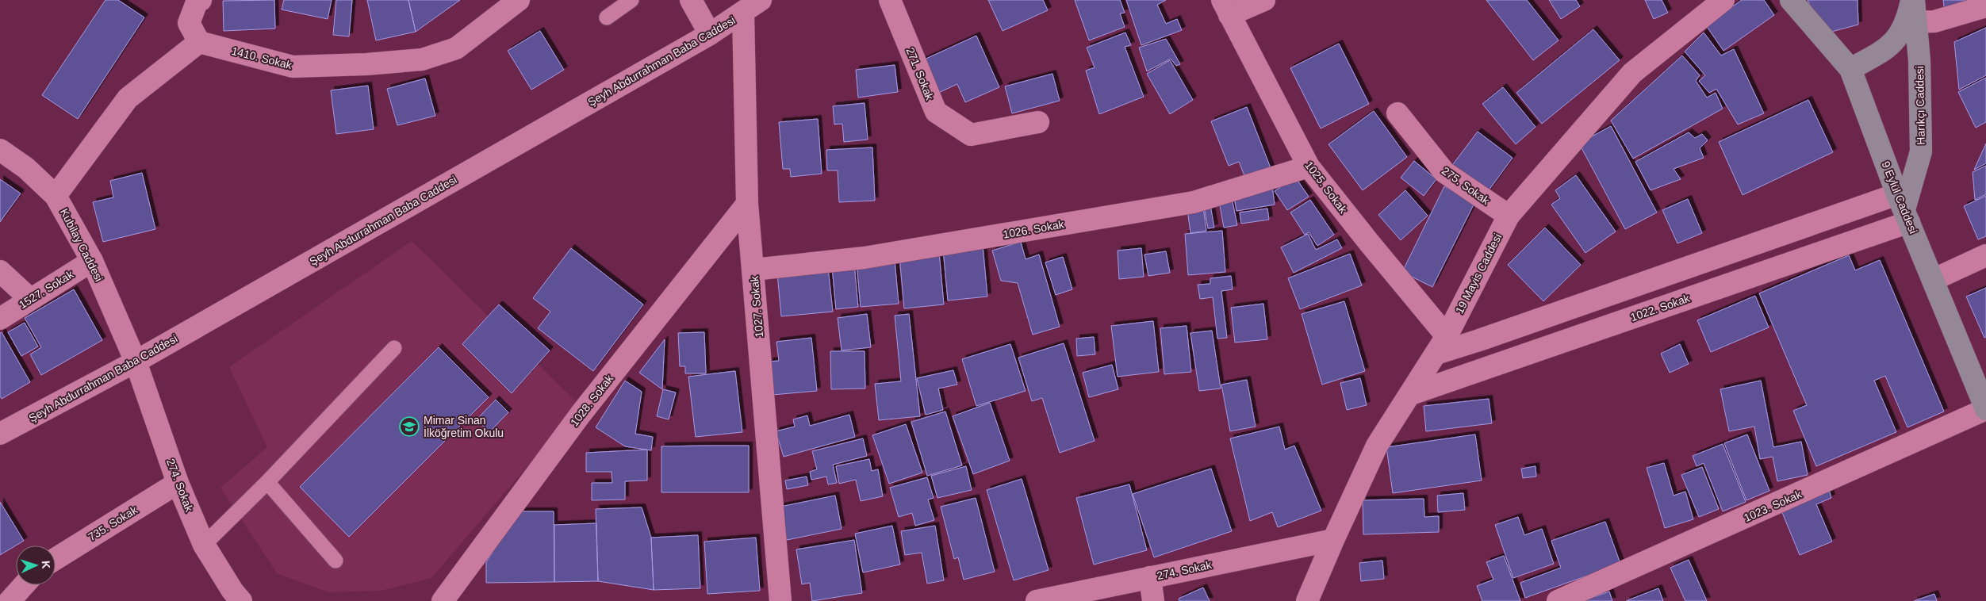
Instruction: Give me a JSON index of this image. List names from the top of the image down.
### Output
{
  "streets": {
    "main road": ["Harıkçı Caddesi", "9 Eylül Caddesi"],
    "street": [
      "1410. Sokak",
      "Şeyh Abdurrahman Baba Caddesi",
      "271. Sokak",
      "275. Sokak",
      "1025. Sokak",
      "1026. Sokak",
      "Kubilay Caddesi",
      "19 Mayis Caddesi",
      "1527. Sokak",
      "1027. Sokak",
      "1022. Sokak",
      "1028. Sokak",
      "274. Sokak",
      "1023. Sokak",
      "735. Sokak"
    ]
  },
  "crossings": [
    ["Şeyh Abdurrahman Baba Caddesi", "Kubilay Caddesi"],
    ["Şeyh Abdurrahman Baba Caddesi", "1027. Sokak"],
    ["Şeyh Abdurrahman Baba Caddesi", "274. Sokak"],
    ["Harıkçı Caddesi", "9 Eylül Caddesi"],
    ["Harıkçı Caddesi", "1022. Sokak"],
    ["275. Sokak", "19 Mayis Caddesi"],
    ["1025. Sokak", "1026. Sokak"],
    ["1025. Sokak", "19 Mayis Caddesi"],
    ["9 Eylül Caddesi", "1022. Sokak"],
    ["9 Eylül Caddesi", "1023. Sokak"],
    ["1026. Sokak", "1027. Sokak"],
    ["Kubilay Caddesi", "1527. Sokak"],
    ["Kubilay Caddesi", "274. Sokak"],
    ["19 Mayis Caddesi", "1022. Sokak"],
    ["19 Mayis Caddesi", "274. Sokak"],
    ["1027. Sokak", "1028. Sokak"],
    ["274. Sokak", "735. Sokak"]
  ],
  "places": {
    "school or university": ["Mimar Sinan İlköğretim Okulu"]
  },
  "north": "right"
}
